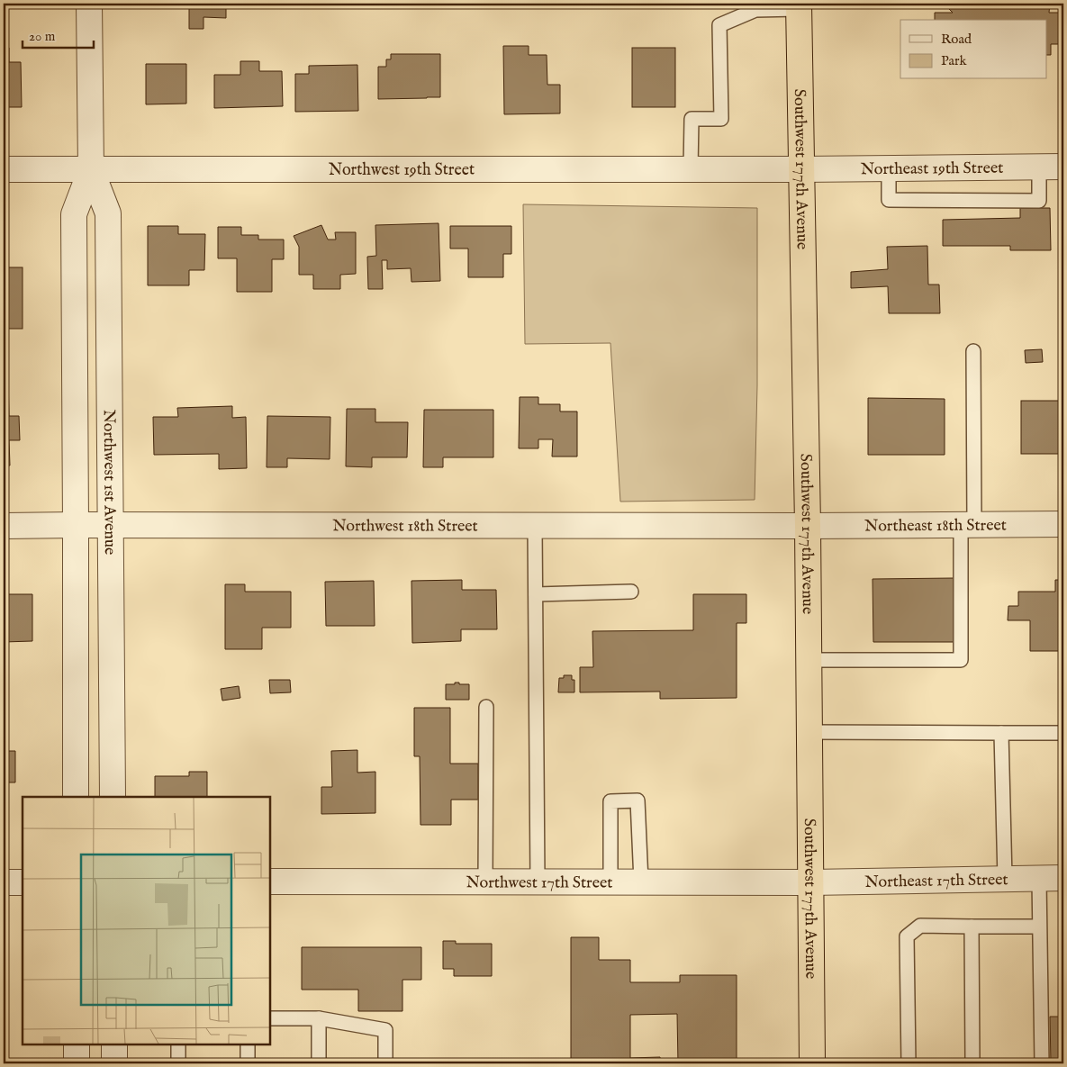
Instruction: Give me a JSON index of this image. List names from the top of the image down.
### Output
{
  "streets": {
    "highway": ["Southwest 177th Avenue"],
    "street": [
      "Northeast 19th Street",
      "Northwest 19th Street",
      "Northwest 1st Avenue",
      "Northeast 18th Street",
      "Northwest 18th Street",
      "Northeast 17th Street",
      "Northwest 17th Street"
    ]
  },
  "crossings": [
    ["Northeast 19th Street", "Northwest 19th Street"],
    ["Northeast 19th Street", "Southwest 177th Avenue"],
    ["Northwest 19th Street", "Southwest 177th Avenue"],
    ["Northwest 19th Street", "Northwest 1st Avenue"],
    ["Southwest 177th Avenue", "Northeast 18th Street"],
    ["Southwest 177th Avenue", "Northwest 18th Street"],
    ["Southwest 177th Avenue", "Northeast 17th Street"],
    ["Southwest 177th Avenue", "Northwest 17th Street"],
    ["Northwest 1st Avenue", "Northwest 18th Street"],
    ["Northeast 18th Street", "Northwest 18th Street"],
    ["Northeast 17th Street", "Northwest 17th Street"]
  ],
  "legend": ["Road", "Park"],
  "scale_bar": "20 m"
}
